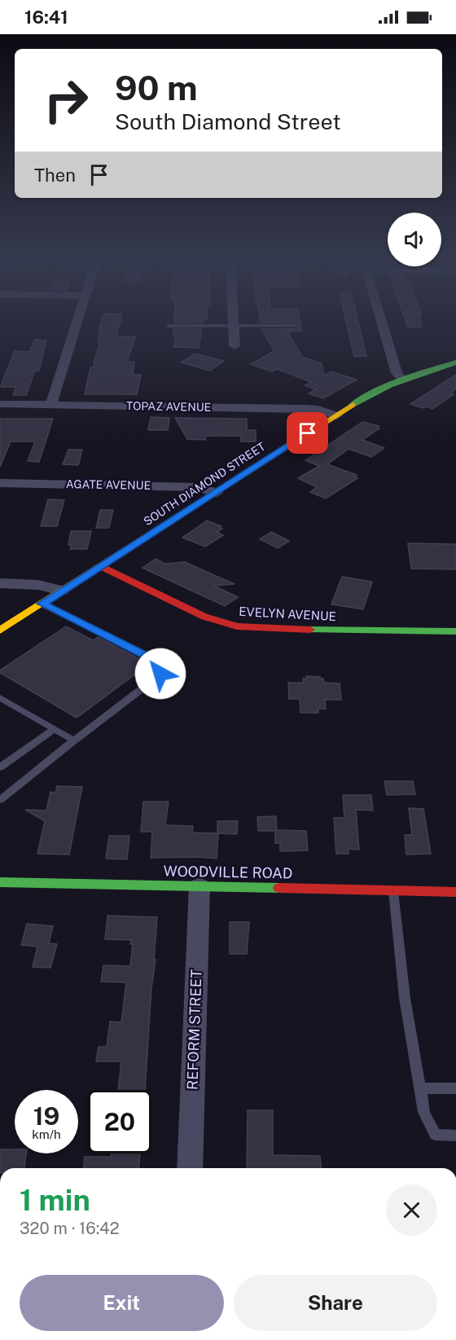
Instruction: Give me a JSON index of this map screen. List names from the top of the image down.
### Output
{
  "streets": {
    "street": [
      "TOPAZ AVENUE",
      "SOUTH DIAMOND STREET",
      "AGATE AVENUE",
      "EVELYN AVENUE",
      "WOODVILLE ROAD",
      "REFORM STREET"
    ]
  },
  "crossings": [
    ["TOPAZ AVENUE", "SOUTH DIAMOND STREET"],
    ["SOUTH DIAMOND STREET", "AGATE AVENUE"],
    ["SOUTH DIAMOND STREET", "EVELYN AVENUE"],
    ["WOODVILLE ROAD", "REFORM STREET"]
  ],
  "page": {
    "status": "16:41",
    "turn": ["90 m", "South Diamond Street"],
    "then": "Then",
    "speed": "19 km/h",
    "limit": "20",
    "heading": ["1 min", "320 m · 16:42"],
    "buttons": ["Exit", "Share"]
  }
}
